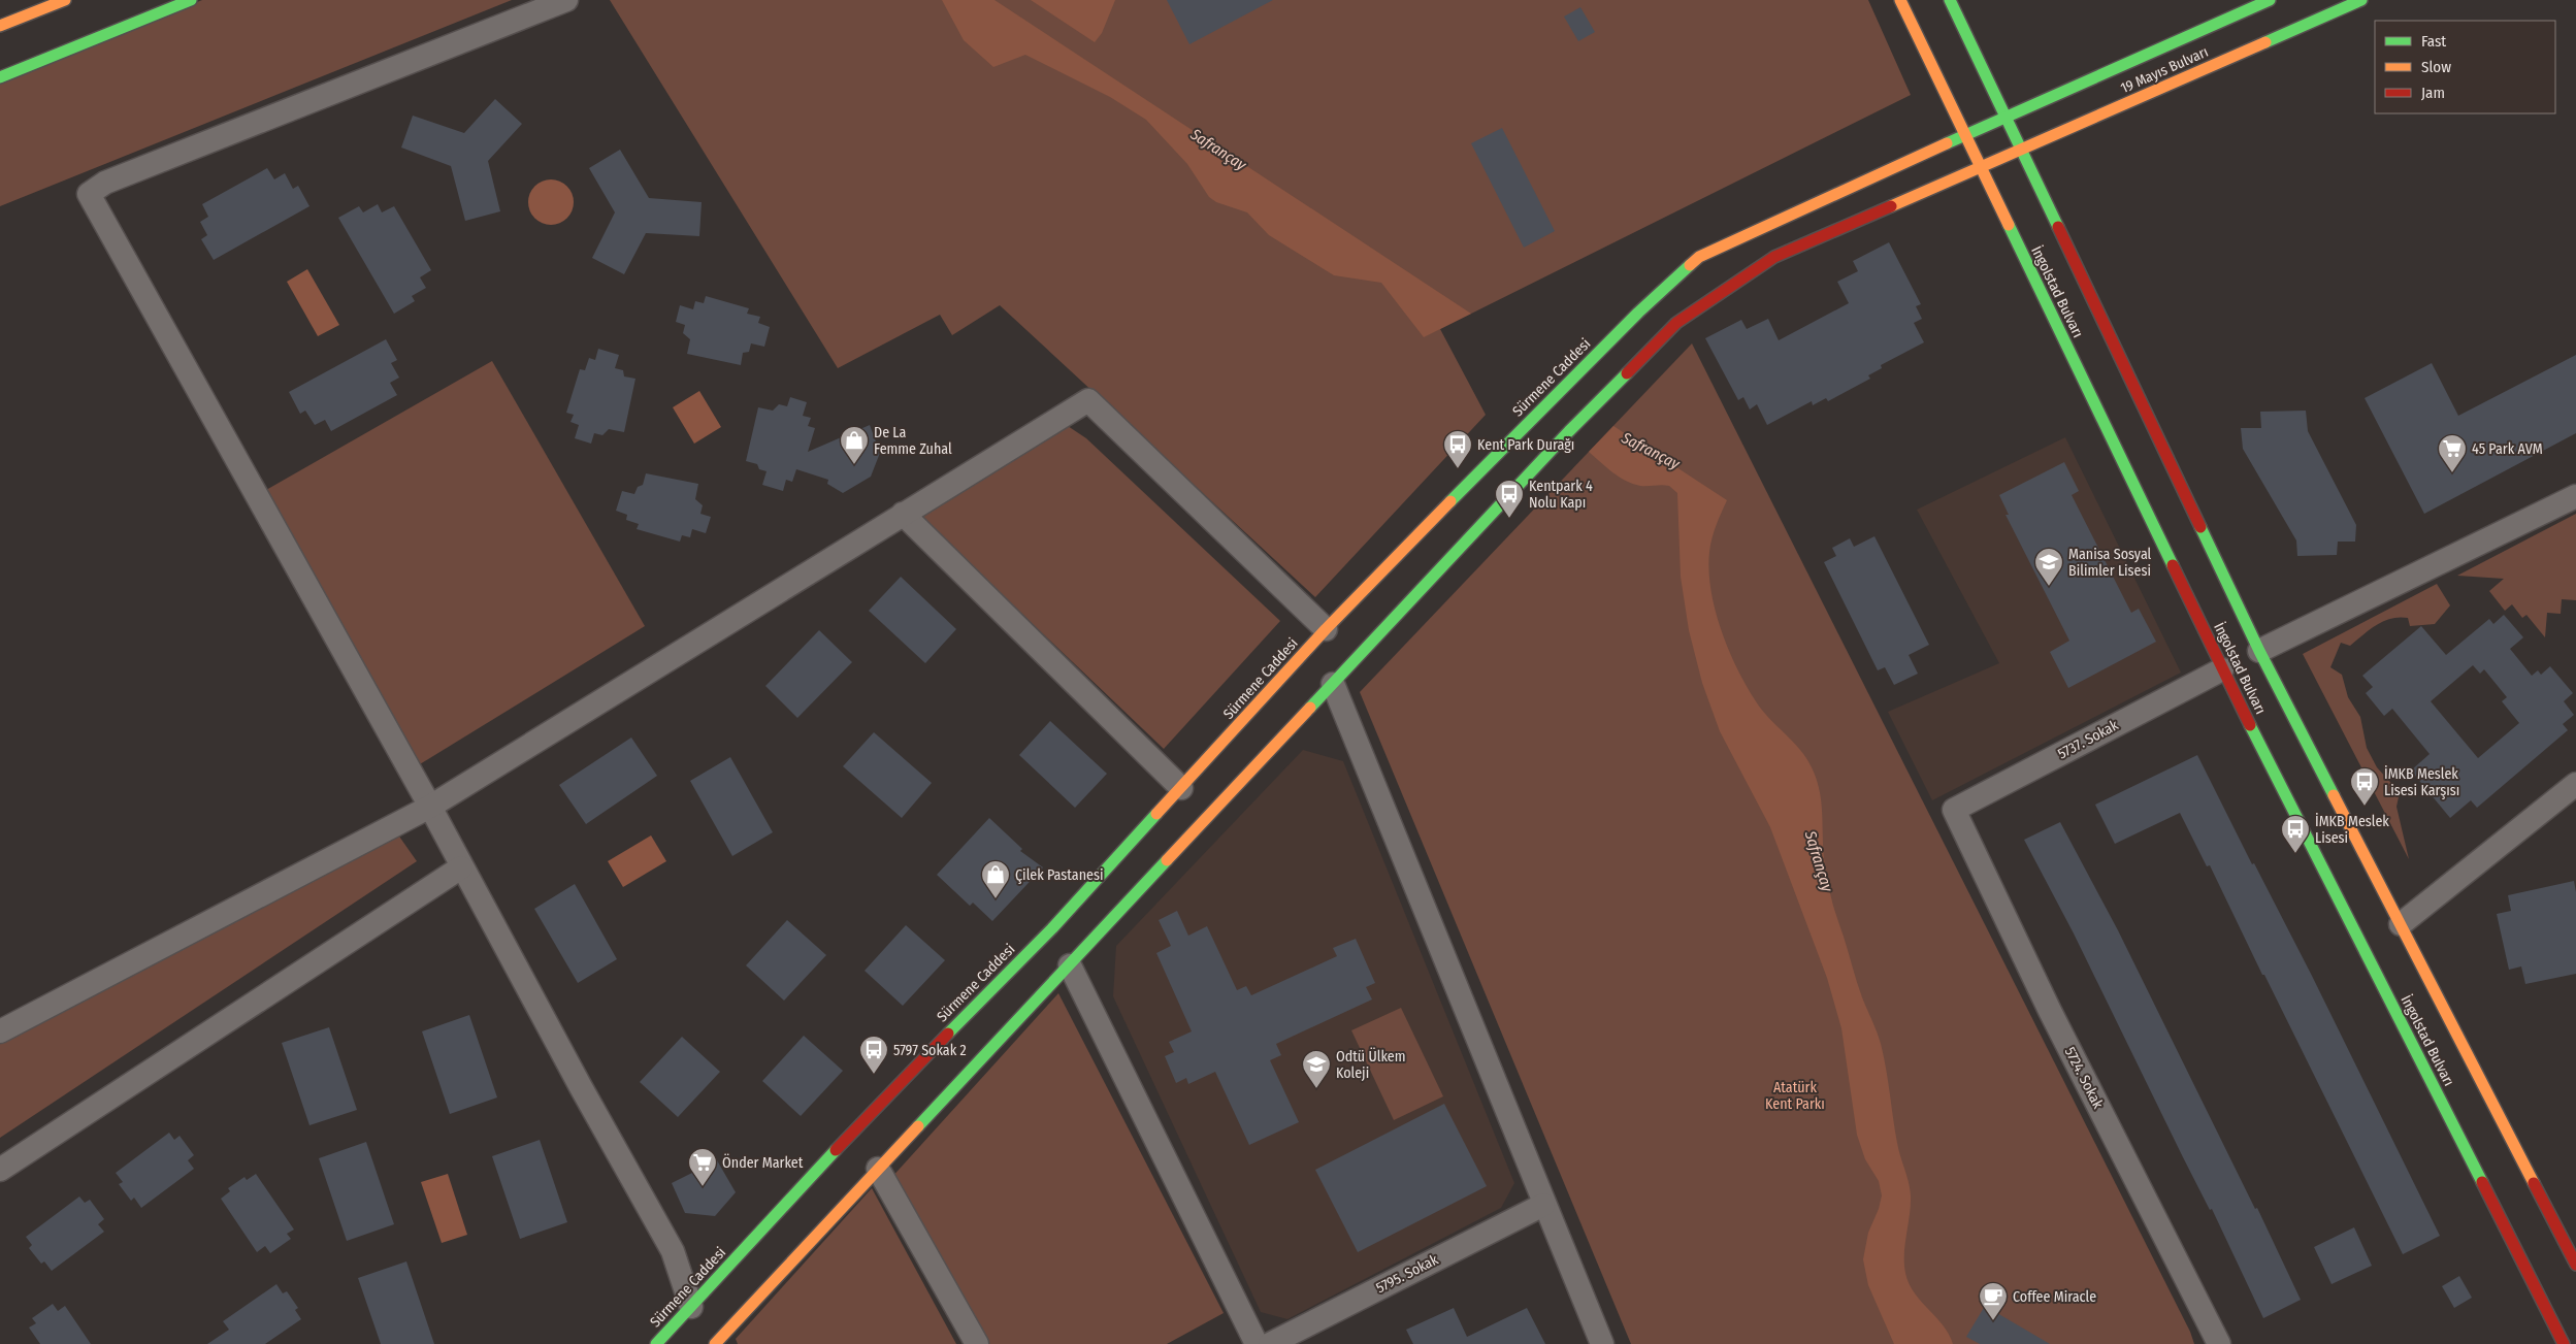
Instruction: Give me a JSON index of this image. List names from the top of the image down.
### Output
{
  "streets": {
    "main road": ["19 Mayıs Bulvarı", "İngolstad Bulvarı", "Sürmene Caddesi"],
    "street": ["5737. Sokak", "5724. Sokak", "5795. Sokak"]
  },
  "crossings": [
    ["19 Mayıs Bulvarı", "İngolstad Bulvarı"],
    ["19 Mayıs Bulvarı", "Sürmene Caddesi"],
    ["İngolstad Bulvarı", "Sürmene Caddesi"],
    ["İngolstad Bulvarı", "5737. Sokak"],
    ["5737. Sokak", "5724. Sokak"]
  ],
  "water": ["Safrançay"],
  "parks": ["Atatürk Kent Parkı"],
  "places": {
    "shop": ["De La Femme Zuhal", "Çilek Pastanesi"],
    "bus stop": [
      "Kent Park Durağı",
      "Kentpark 4 Nolu Kapı",
      "İMKB Meslek Lisesi Karşısı",
      "İMKB Meslek Lisesi",
      "5797 Sokak 2"
    ],
    "supermarket": ["45 Park AVM", "Önder Market"],
    "school or university": ["Manisa Sosyal Bilimler Lisesi", "Odtü Ülkem Koleji"],
    "cafe": ["Coffee Miracle"]
  },
  "legend": ["Fast", "Slow", "Jam"]
}
